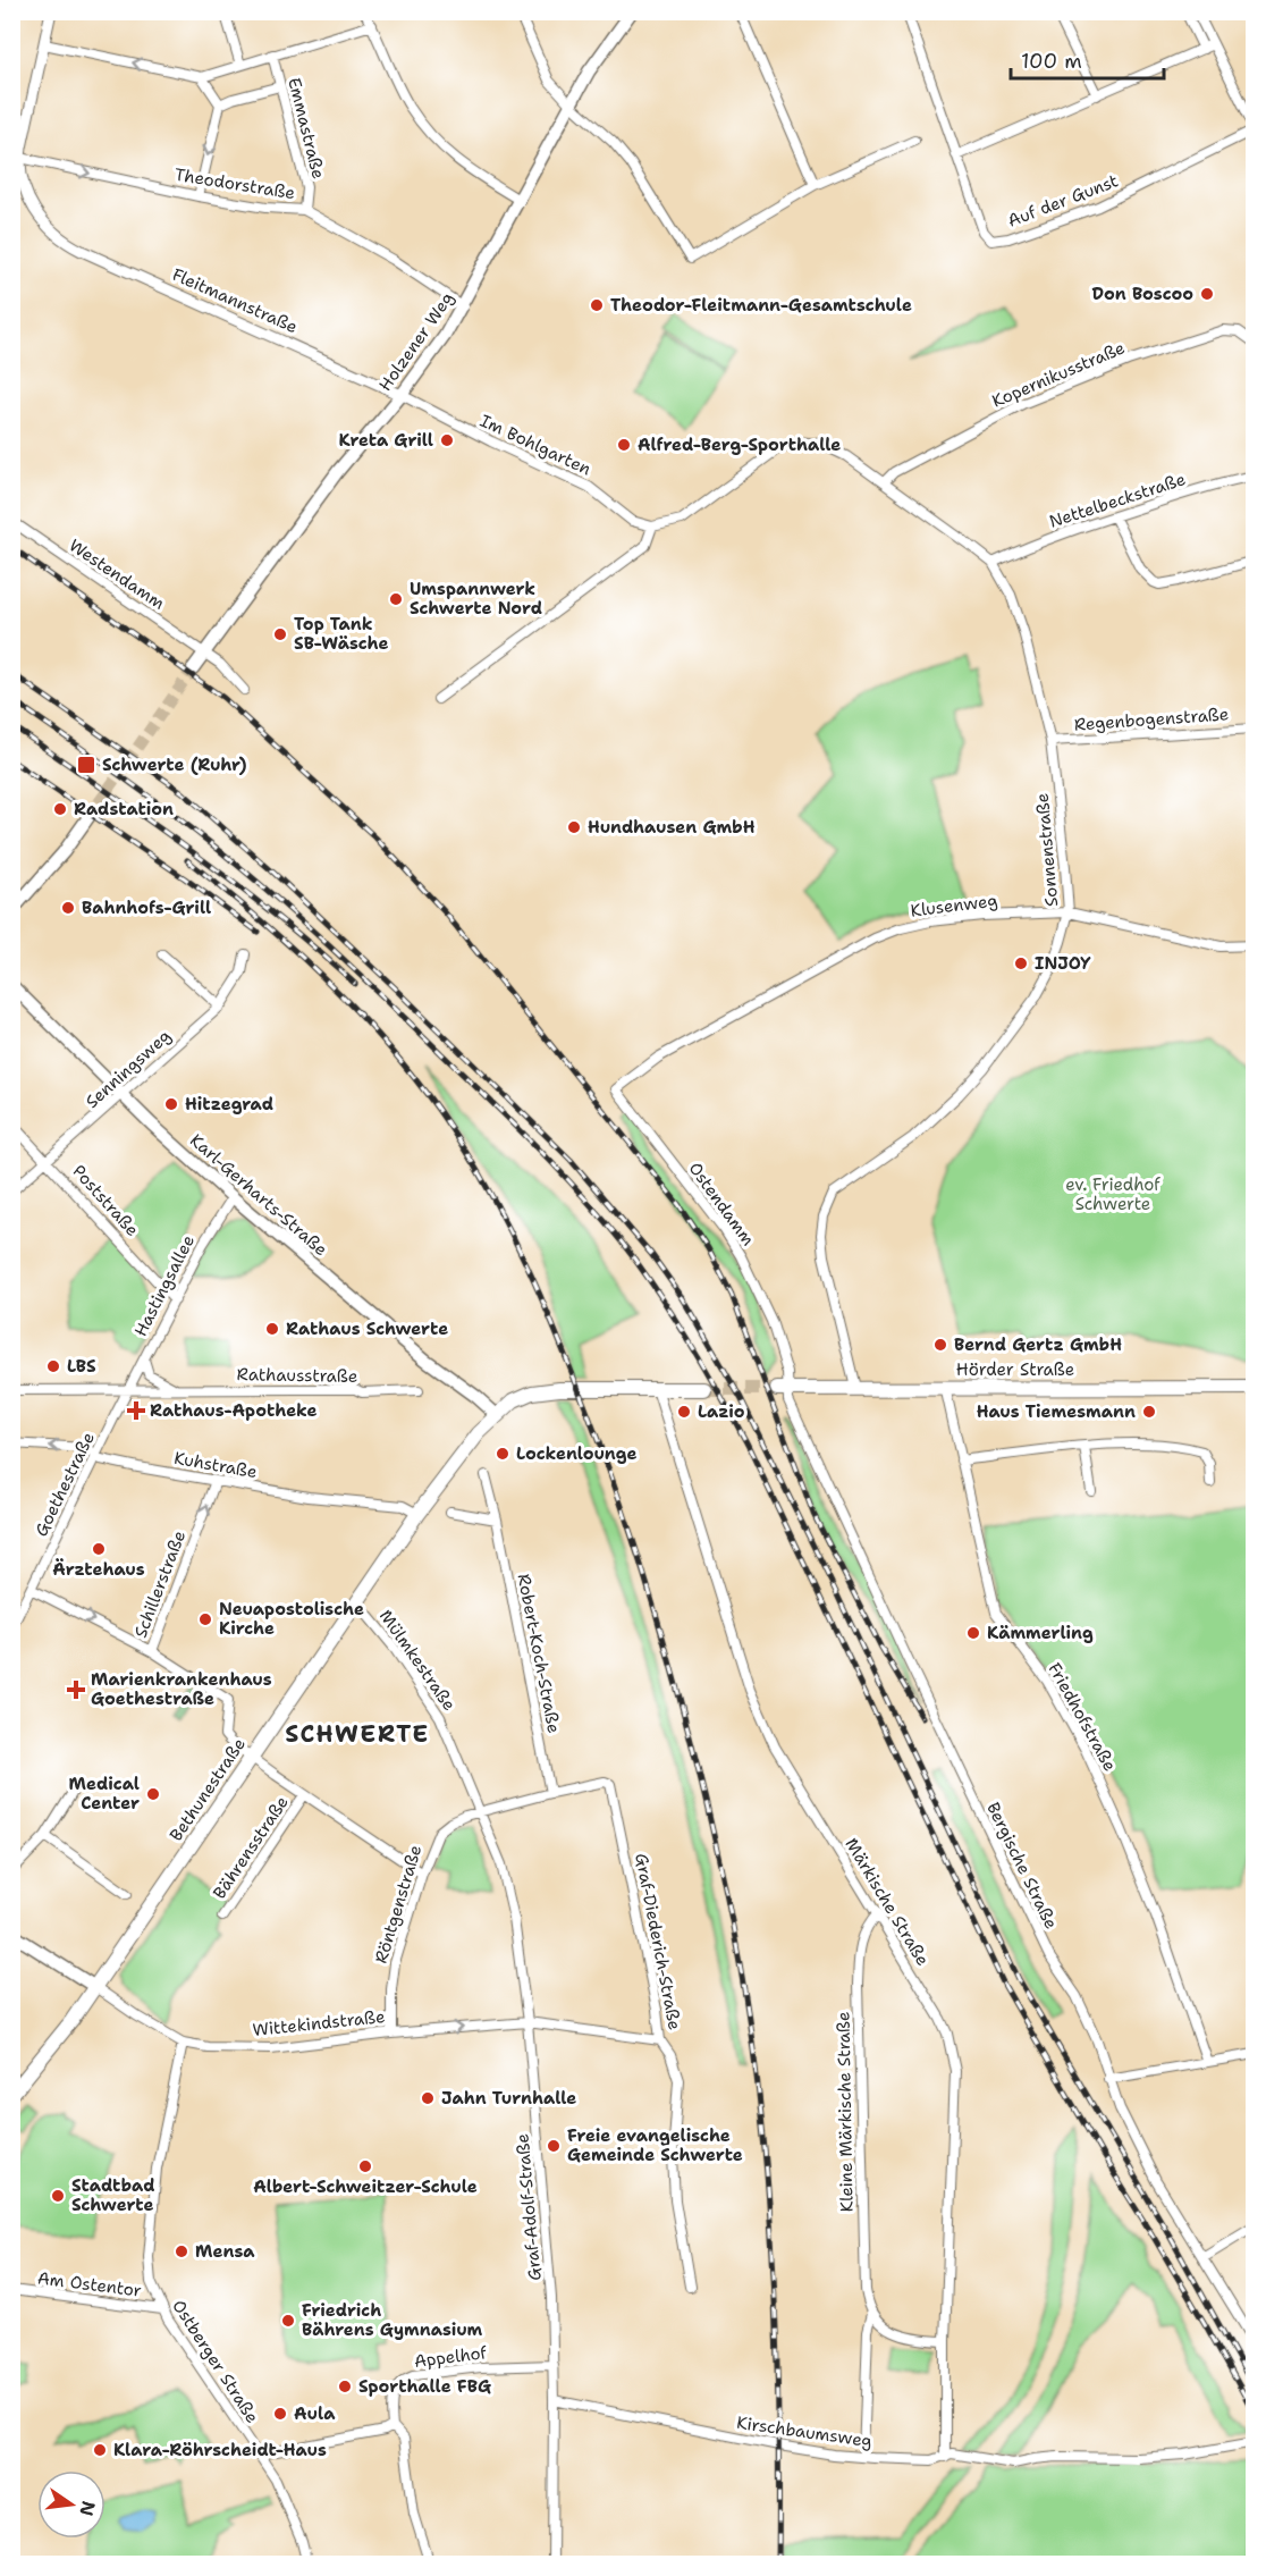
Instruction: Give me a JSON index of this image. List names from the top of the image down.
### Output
{
  "streets": {
    "main road": [
      "Holzener Weg",
      "Karl-Gerharts-Straße",
      "Hörder Straße",
      "Bethunestraße",
      "Wittekindstraße"
    ],
    "street": [
      "Emmastraße",
      "Theodorstraße",
      "Auf der Gunst",
      "Fleitmannstraße",
      "Kopernikusstraße",
      "Im Bohlgarten",
      "Nettelbeckstraße",
      "Westendamm",
      "Regenbogenstraße",
      "Sonnenstraße",
      "Klusenweg",
      "Senningsweg",
      "Poststraße",
      "Ostendamm",
      "Hastingsallee",
      "Rathausstraße",
      "Kuhstraße",
      "Goethestraße",
      "Schillerstraße",
      "Robert-Koch-Straße",
      "Mülmkestraße",
      "Friedhofstraße",
      "Bährensstraße",
      "Bergische Straße",
      "Märkische Straße",
      "Röntgenstraße",
      "Graf-Diederich-Straße",
      "Kleine Märkische Straße",
      "Graf-Adolf-Straße",
      "Am Ostentor",
      "Appelhof",
      "Ostberger Straße",
      "Kirschbaumsweg"
    ]
  },
  "crossings": [
    ["Emmastraße", "Theodorstraße"],
    ["Theodorstraße", "Fleitmannstraße"],
    ["Theodorstraße", "Holzener Weg"],
    ["Fleitmannstraße", "Holzener Weg"],
    ["Fleitmannstraße", "Im Bohlgarten"],
    ["Holzener Weg", "Im Bohlgarten"],
    ["Holzener Weg", "Westendamm"],
    ["Kopernikusstraße", "Sonnenstraße"],
    ["Im Bohlgarten", "Sonnenstraße"],
    ["Nettelbeckstraße", "Sonnenstraße"],
    ["Regenbogenstraße", "Sonnenstraße"],
    ["Sonnenstraße", "Klusenweg"],
    ["Sonnenstraße", "Hörder Straße"],
    ["Klusenweg", "Ostendamm"],
    ["Senningsweg", "Karl-Gerharts-Straße"],
    ["Senningsweg", "Poststraße"],
    ["Karl-Gerharts-Straße", "Hastingsallee"],
    ["Karl-Gerharts-Straße", "Bethunestraße"],
    ["Poststraße", "Hastingsallee"],
    ["Ostendamm", "Hörder Straße"],
    ["Ostendamm", "Bergische Straße"],
    ["Hastingsallee", "Rathausstraße"],
    ["Hastingsallee", "Goethestraße"],
    ["Hörder Straße", "Friedhofstraße"],
    ["Hörder Straße", "Bergische Straße"],
    ["Rathausstraße", "Goethestraße"],
    ["Kuhstraße", "Goethestraße"],
    ["Kuhstraße", "Schillerstraße"],
    ["Kuhstraße", "Bethunestraße"],
    ["Goethestraße", "Schillerstraße"],
    ["Robert-Koch-Straße", "Graf-Diederich-Straße"],
    ["Mülmkestraße", "Bethunestraße"],
    ["Mülmkestraße", "Röntgenstraße"],
    ["Mülmkestraße", "Graf-Diederich-Straße"],
    ["Mülmkestraße", "Graf-Adolf-Straße"],
    ["Bethunestraße", "Wittekindstraße"],
    ["Märkische Straße", "Kleine Märkische Straße"],
    ["Märkische Straße", "Kirschbaumsweg"],
    ["Röntgenstraße", "Graf-Diederich-Straße"],
    ["Röntgenstraße", "Wittekindstraße"],
    ["Röntgenstraße", "Graf-Adolf-Straße"],
    ["Graf-Diederich-Straße", "Wittekindstraße"],
    ["Graf-Diederich-Straße", "Graf-Adolf-Straße"],
    ["Wittekindstraße", "Graf-Adolf-Straße"],
    ["Wittekindstraße", "Ostberger Straße"],
    ["Kleine Märkische Straße", "Kirschbaumsweg"],
    ["Graf-Adolf-Straße", "Appelhof"],
    ["Graf-Adolf-Straße", "Kirschbaumsweg"],
    ["Am Ostentor", "Ostberger Straße"]
  ],
  "one_way": ["Theodorstraße"],
  "districts": ["SCHWERTE"],
  "parks": ["ev. Friedhof Schwerte"],
  "places": {
    "other": [
      "Don Boscoo",
      "Theodor-Fleitmann-Gesamtschule",
      "Kreta Grill",
      "Alfred-Berg-Sporthalle",
      "Umspannwerk Schwerte Nord",
      "Top Tank SB-Wäsche",
      "Radstation",
      "Hundhausen GmbH",
      "Bahnhofs-Grill",
      "INJOY",
      "Hitzegrad",
      "Rathaus Schwerte",
      "Bernd Gertz GmbH",
      "LBS",
      "Lazio",
      "Haus Tiemesmann",
      "Lockenlounge",
      "Ärztehaus",
      "Neuapostolische Kirche",
      "Kämmerling",
      "Medical Center",
      "Jahn Turnhalle",
      "Freie evangelische Gemeinde Schwerte",
      "Albert-Schweitzer-Schule",
      "Stadtbad Schwerte",
      "Mensa",
      "Friedrich Bährens Gymnasium",
      "Sporthalle FBG",
      "Aula",
      "Klara-Röhrscheidt-Haus"
    ],
    "transit": ["Schwerte (Ruhr)"],
    "health": ["Rathaus-Apotheke", "Marienkrankenhaus Goethestraße"]
  },
  "scale_bar": "100 m",
  "north": "right"
}
